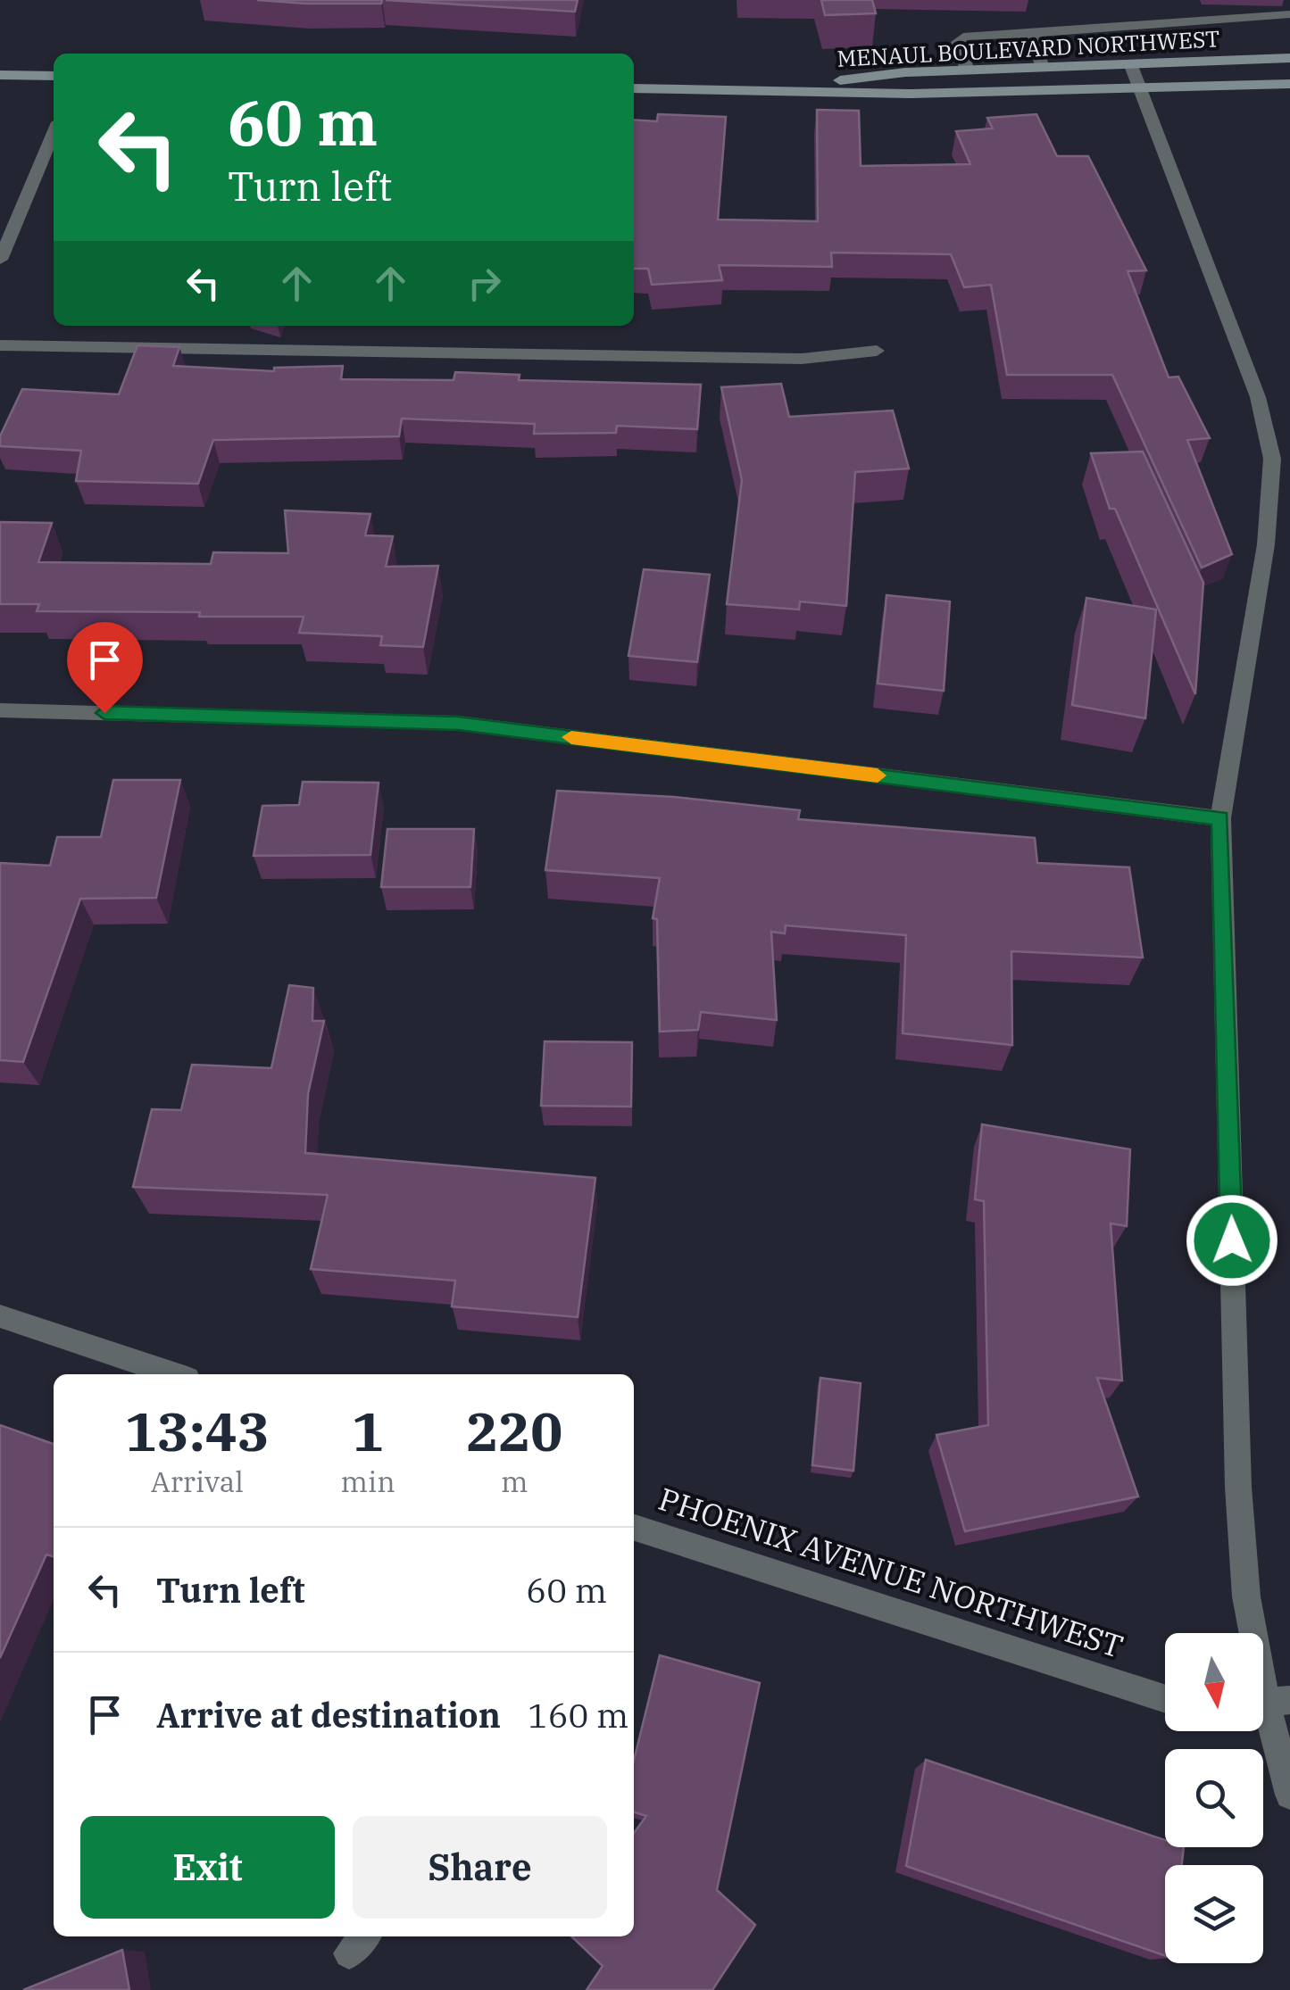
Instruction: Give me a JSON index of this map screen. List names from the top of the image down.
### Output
{
  "streets": {
    "main road": ["MENAUL BOULEVARD NORTHWEST"],
    "street": ["PHOENIX AVENUE NORTHWEST"]
  },
  "north": "bottom",
  "page": {
    "turn": ["60 m", "Turn left"],
    "eta": [
      "13:43",
      "Arrival",
      "1",
      "min",
      "220",
      "m"
    ],
    "list": [
      {
        "name": "Turn left",
        "value": "60 m"
      },
      {
        "name": "Arrive at destination",
        "value": "160 m"
      }
    ],
    "buttons": ["Exit", "Share"]
  }
}
